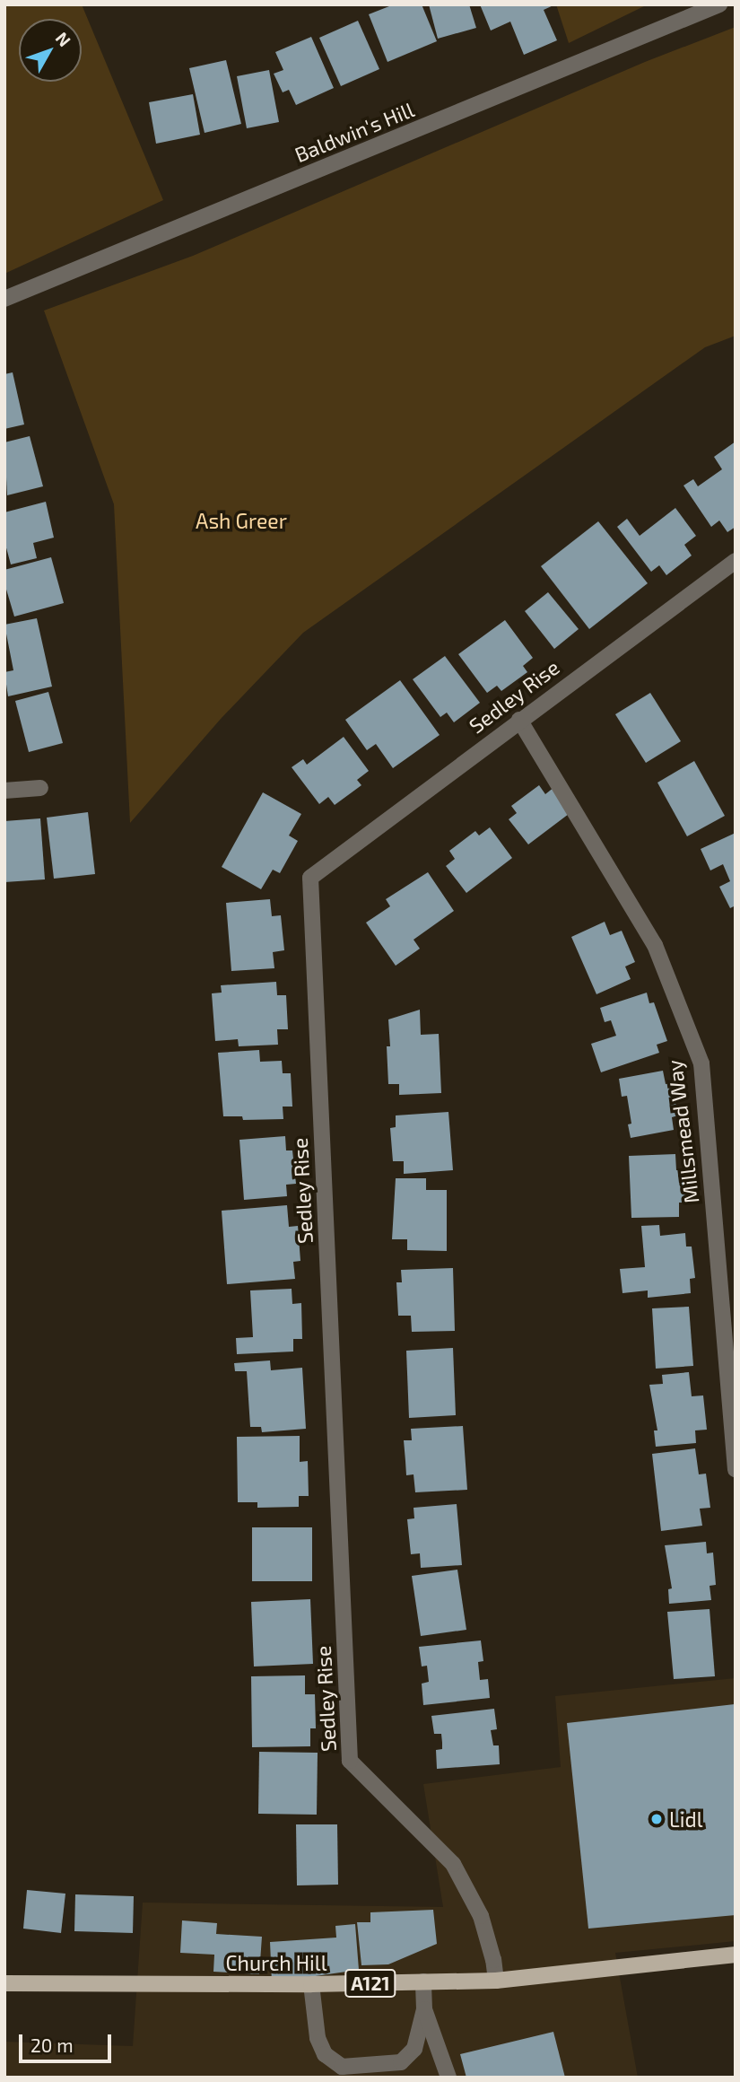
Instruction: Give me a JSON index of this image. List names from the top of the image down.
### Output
{
  "streets": {
    "main road": ["Church Hill", "A121"],
    "street": ["Baldwin's Hill", "Sedley Rise", "Millsmead Way"]
  },
  "crossings": [
    ["Sedley Rise", "Millsmead Way"],
    ["Sedley Rise", "Church Hill"]
  ],
  "parks": ["Ash Greer"],
  "places": ["Lidl"],
  "scale_bar": "20 m",
  "north": "top right"
}
